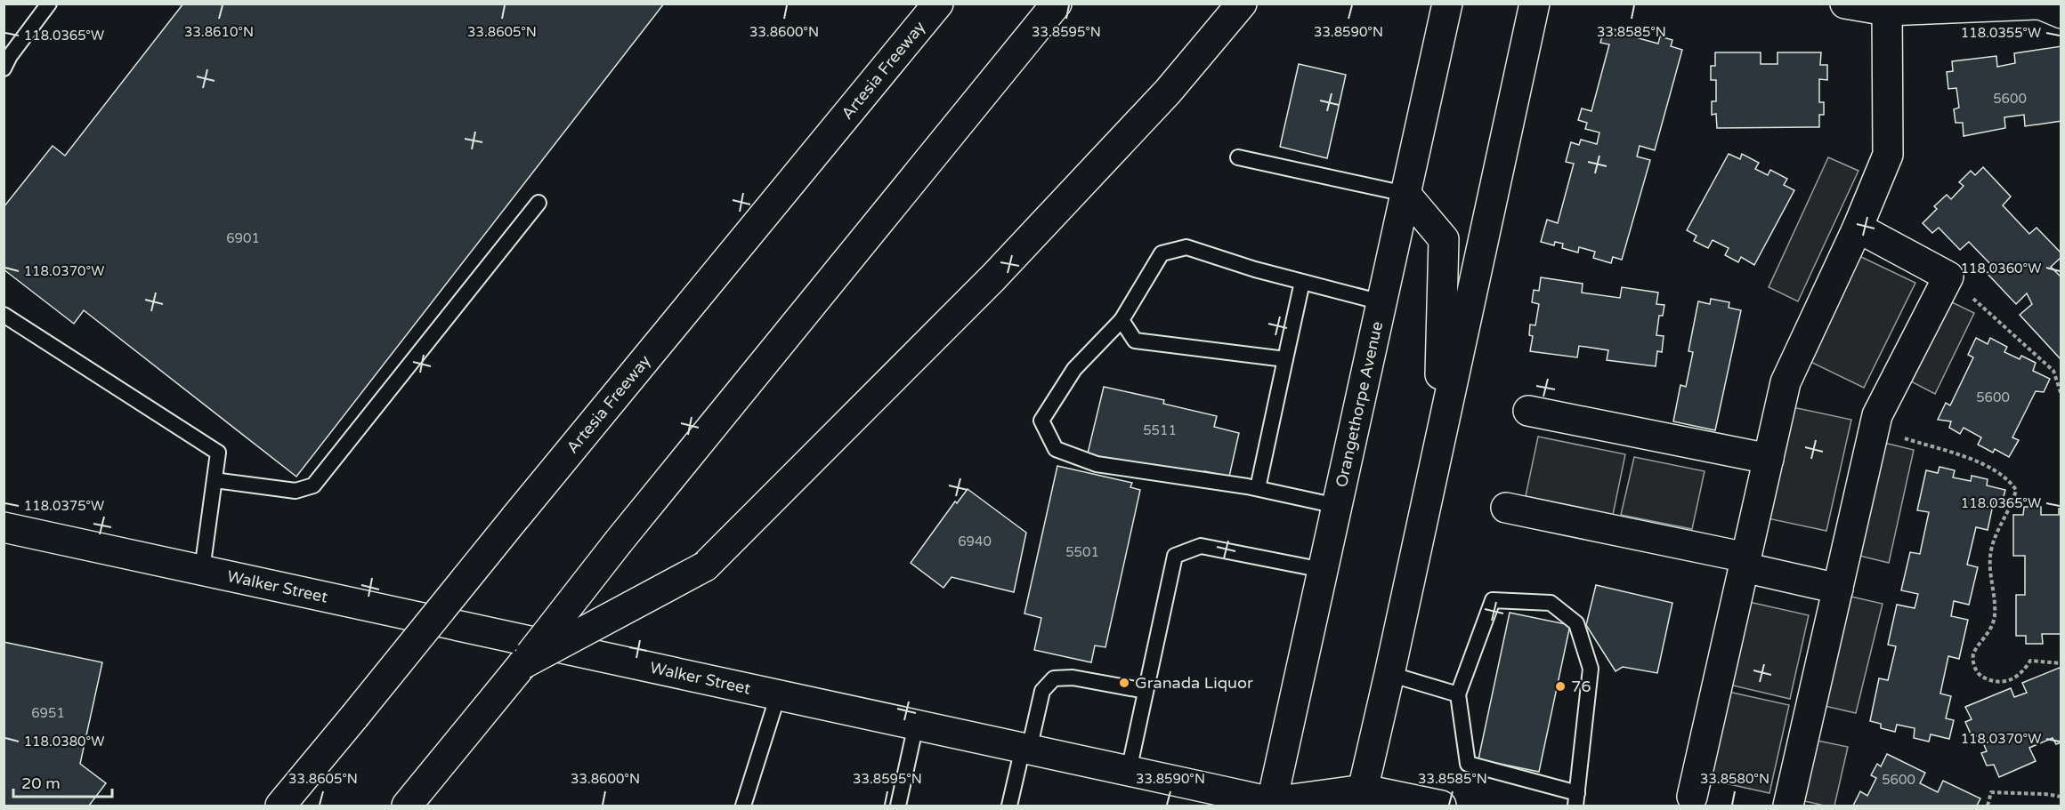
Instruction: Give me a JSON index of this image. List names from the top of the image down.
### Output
{
  "streets": {
    "main road": ["Artesia Freeway", "Orangethorpe Avenue", "Walker Street"]
  },
  "crossings": [
    ["Orangethorpe Avenue", "Walker Street"]
  ],
  "places": ["Granada Liquor", "76"],
  "house_numbers": [
    "5600",
    "6901",
    "5600",
    "5511",
    "6940",
    "5501",
    "6951",
    "5600"
  ],
  "scale_bar": "20 m",
  "coordinates": [
    "33.8610°N",
    "33.8605°N",
    "33.8600°N",
    "33.8595°N",
    "33.8590°N",
    "33.8585°N",
    "118.0355°W",
    "118.0365°W",
    "118.0360°W",
    "118.0370°W",
    "118.0375°W",
    "118.0380°W",
    "33.8580°N"
  ]
}
